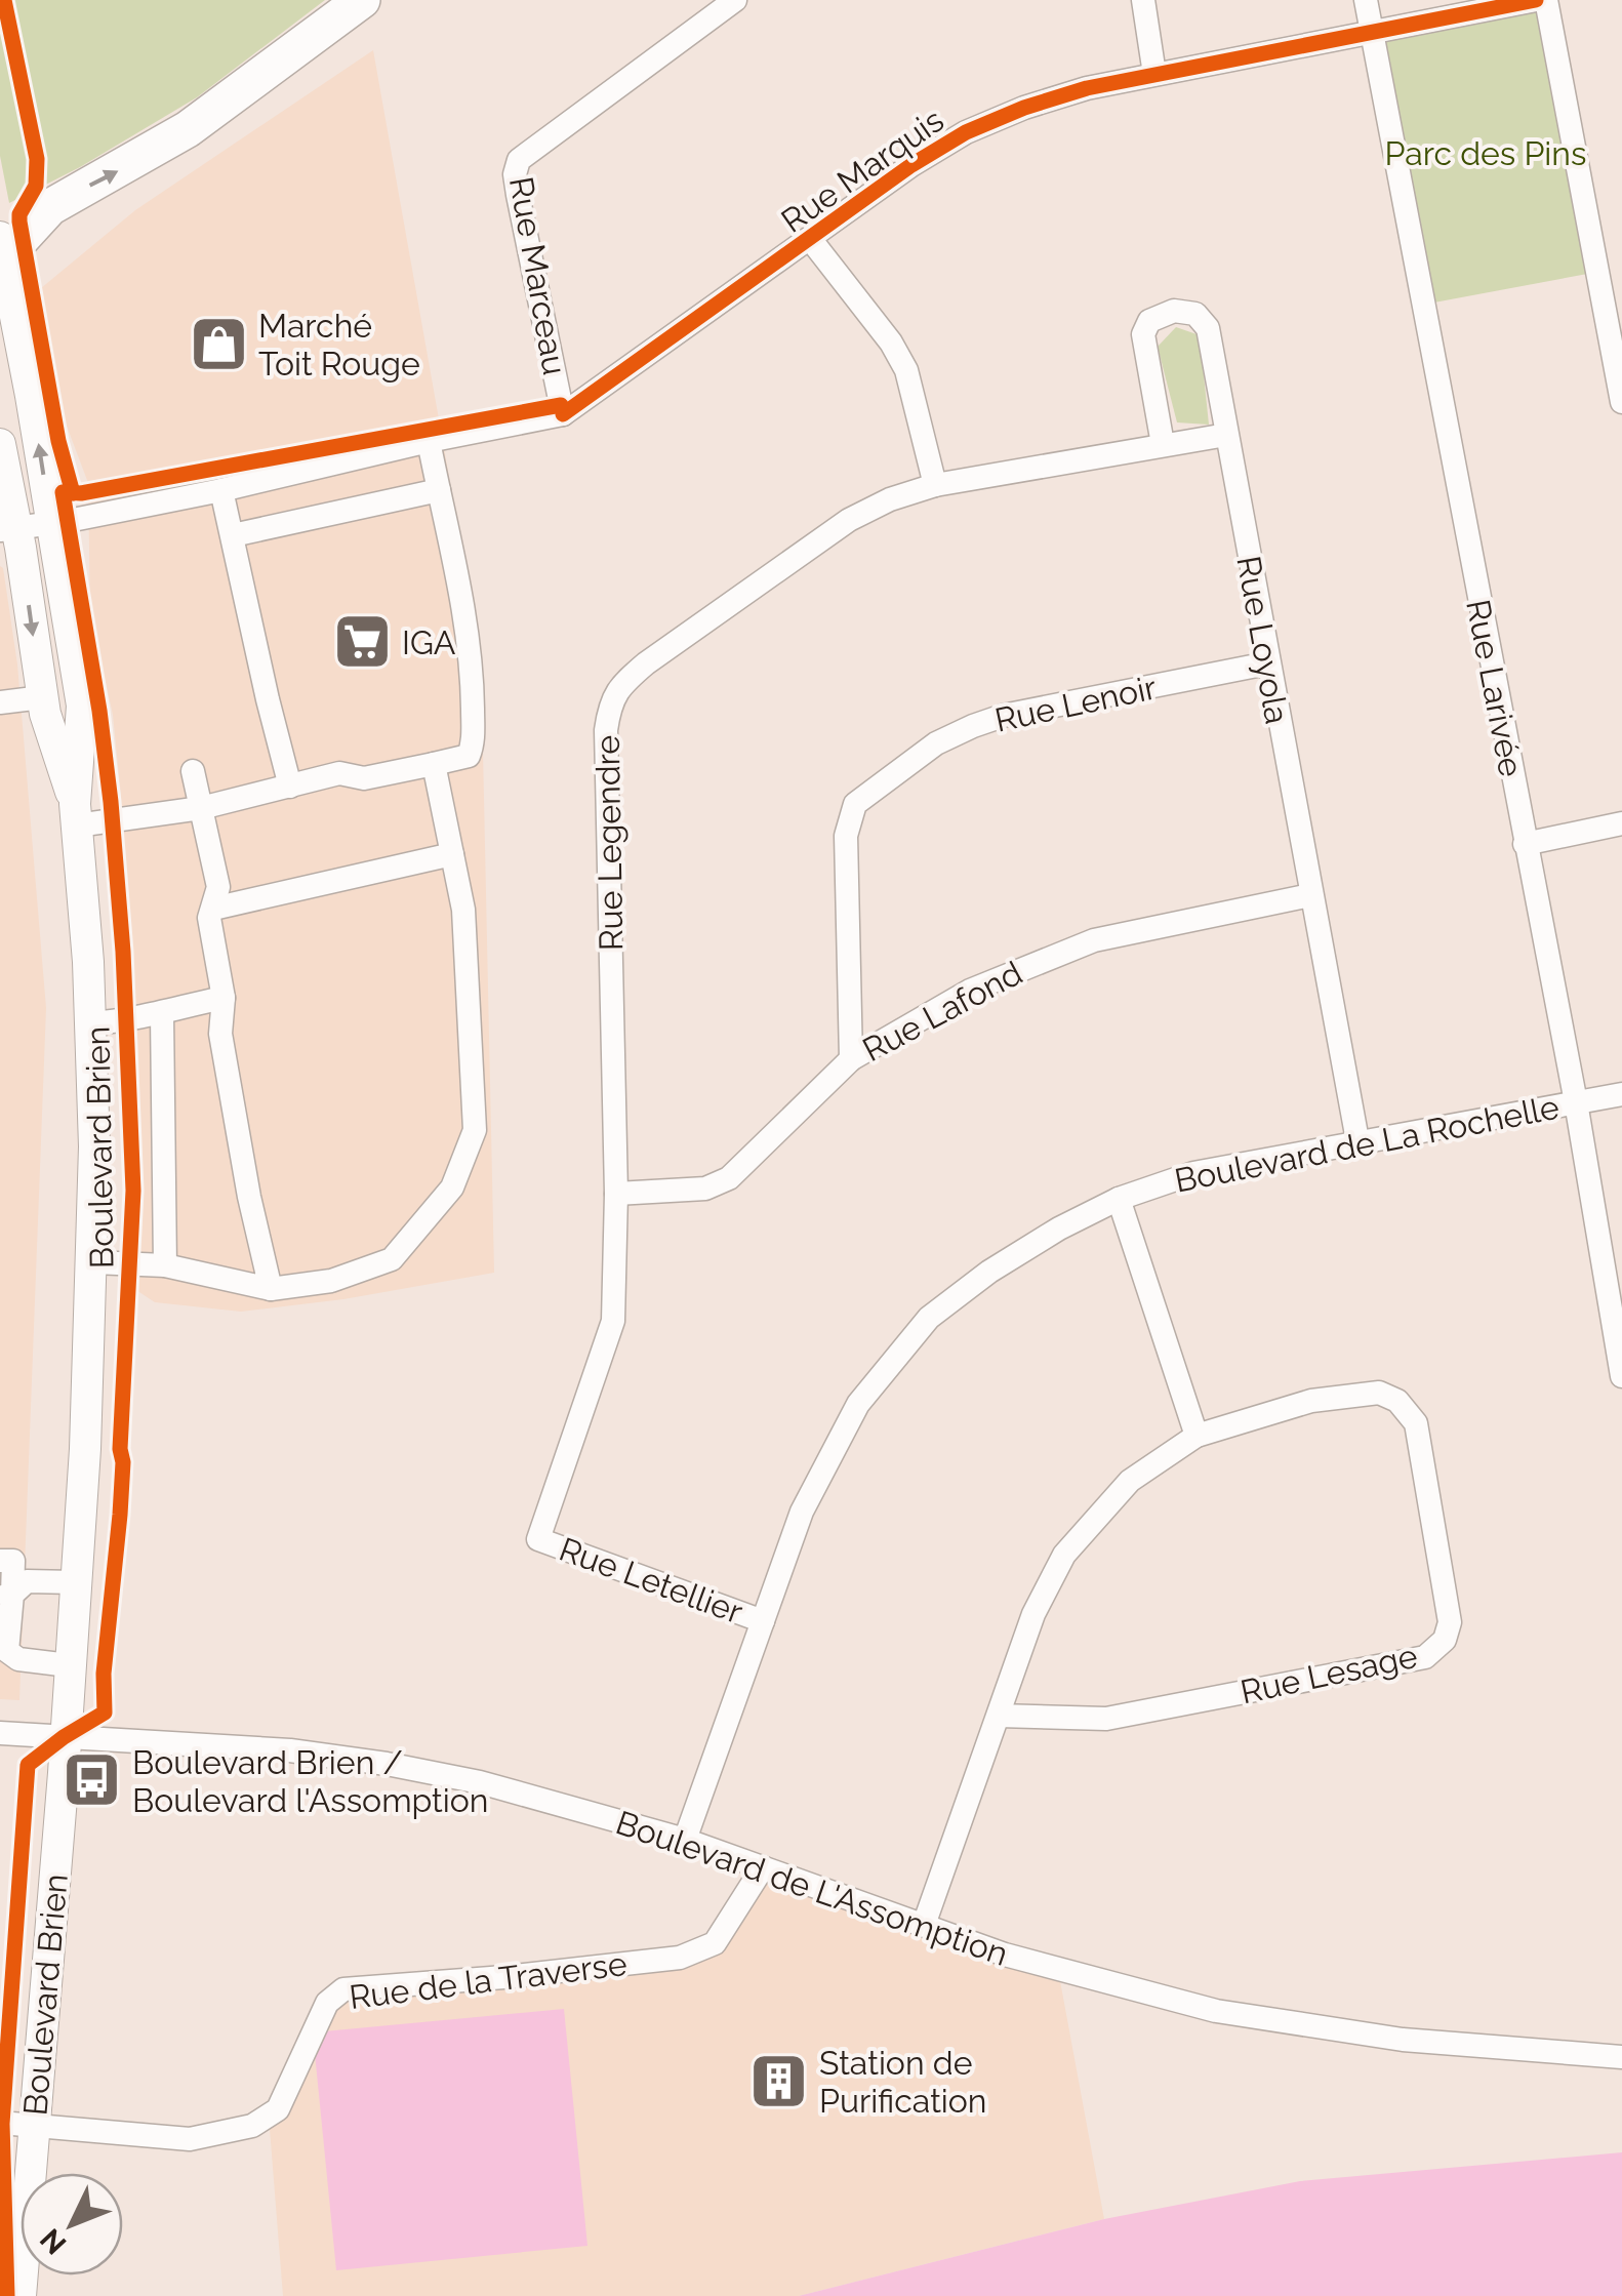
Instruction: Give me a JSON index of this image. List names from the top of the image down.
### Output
{
  "streets": {
    "main road": ["Boulevard Brien"],
    "street": [
      "Rue Marquis",
      "Rue Marceau",
      "Rue Loyola",
      "Rue Larivée",
      "Rue Lenoir",
      "Rue Legendre",
      "Rue Lafond",
      "Boulevard de La Rochelle",
      "Rue Letellier",
      "Rue Lesage",
      "Boulevard de L'Assomption",
      "Rue de la Traverse"
    ]
  },
  "crossings": [
    ["Rue Marquis", "Rue Marceau"],
    ["Rue Marquis", "Rue Larivée"],
    ["Rue Marquis", "Boulevard Brien"],
    ["Rue Loyola", "Rue Lenoir"],
    ["Rue Loyola", "Rue Legendre"],
    ["Rue Loyola", "Rue Lafond"],
    ["Rue Loyola", "Boulevard de La Rochelle"],
    ["Rue Larivée", "Boulevard de La Rochelle"],
    ["Rue Lenoir", "Rue Lafond"],
    ["Rue Legendre", "Rue Lafond"],
    ["Rue Legendre", "Rue Letellier"],
    ["Boulevard de La Rochelle", "Rue Letellier"],
    ["Boulevard de La Rochelle", "Boulevard de L'Assomption"],
    ["Boulevard Brien", "Boulevard de L'Assomption"],
    ["Boulevard Brien", "Rue de la Traverse"],
    ["Rue Lesage", "Boulevard de L'Assomption"],
    ["Boulevard de L'Assomption", "Rue de la Traverse"]
  ],
  "parks": ["Parc des Pins"],
  "places": {
    "shop": ["Marché Toit Rouge"],
    "supermarket": ["IGA"],
    "bus stop": ["Boulevard Brien / Boulevard l'Assomption"],
    "building": ["Station de Purification"]
  },
  "north": "bottom left"
}
